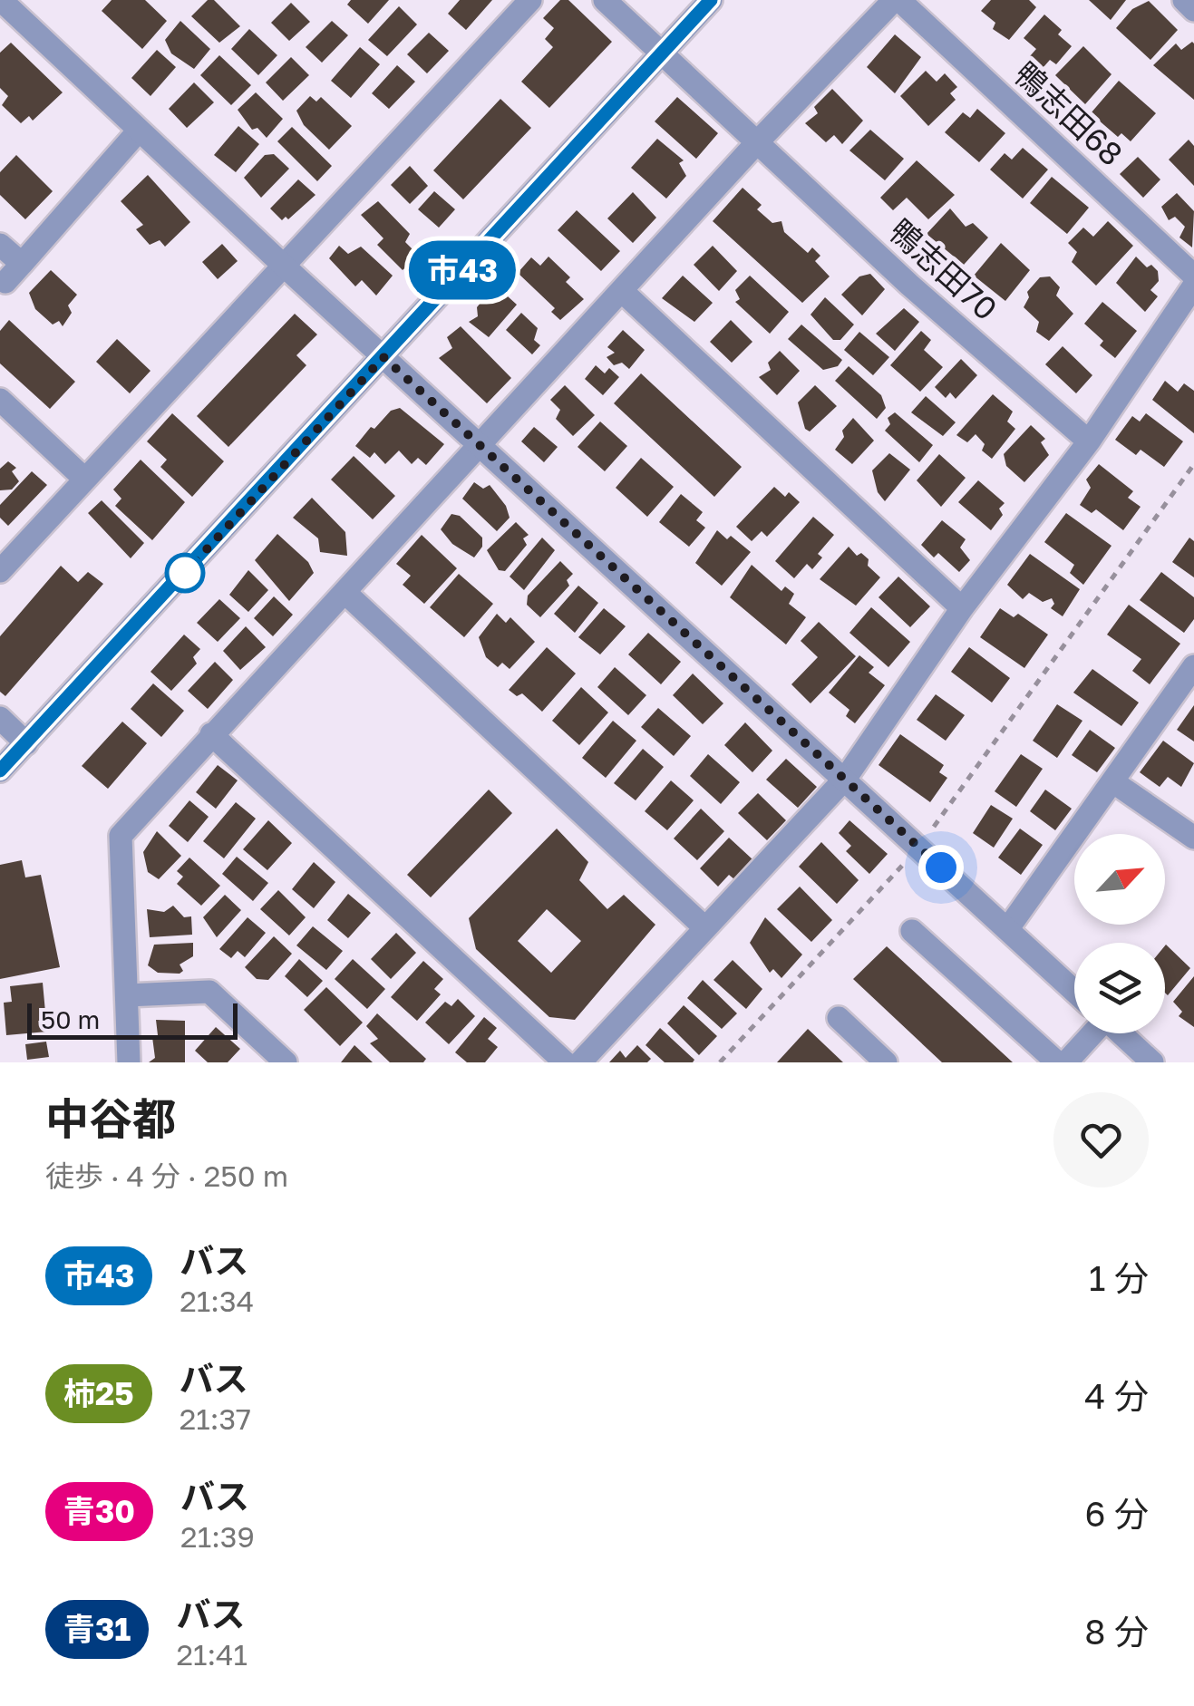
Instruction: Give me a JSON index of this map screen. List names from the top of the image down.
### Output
{
  "streets": {
    "street": ["鴨志田68", "鴨志田70"]
  },
  "lines": ["bus line 市43"],
  "scale_bar": "50 m",
  "north": "top right",
  "page": {
    "on_map": "市43",
    "scale": "50 m",
    "heading": ["中谷都", "徒歩 · 4 分 · 250 m"],
    "list": [
      {
        "mark": "市43",
        "name": "バス",
        "note": "21:34",
        "value": "1 分"
      },
      {
        "mark": "柿25",
        "name": "バス",
        "note": "21:37",
        "value": "4 分"
      },
      {
        "mark": "青30",
        "name": "バス",
        "note": "21:39",
        "value": "6 分"
      },
      {
        "mark": "青31",
        "name": "バス",
        "note": "21:41",
        "value": "8 分"
      }
    ]
  }
}
